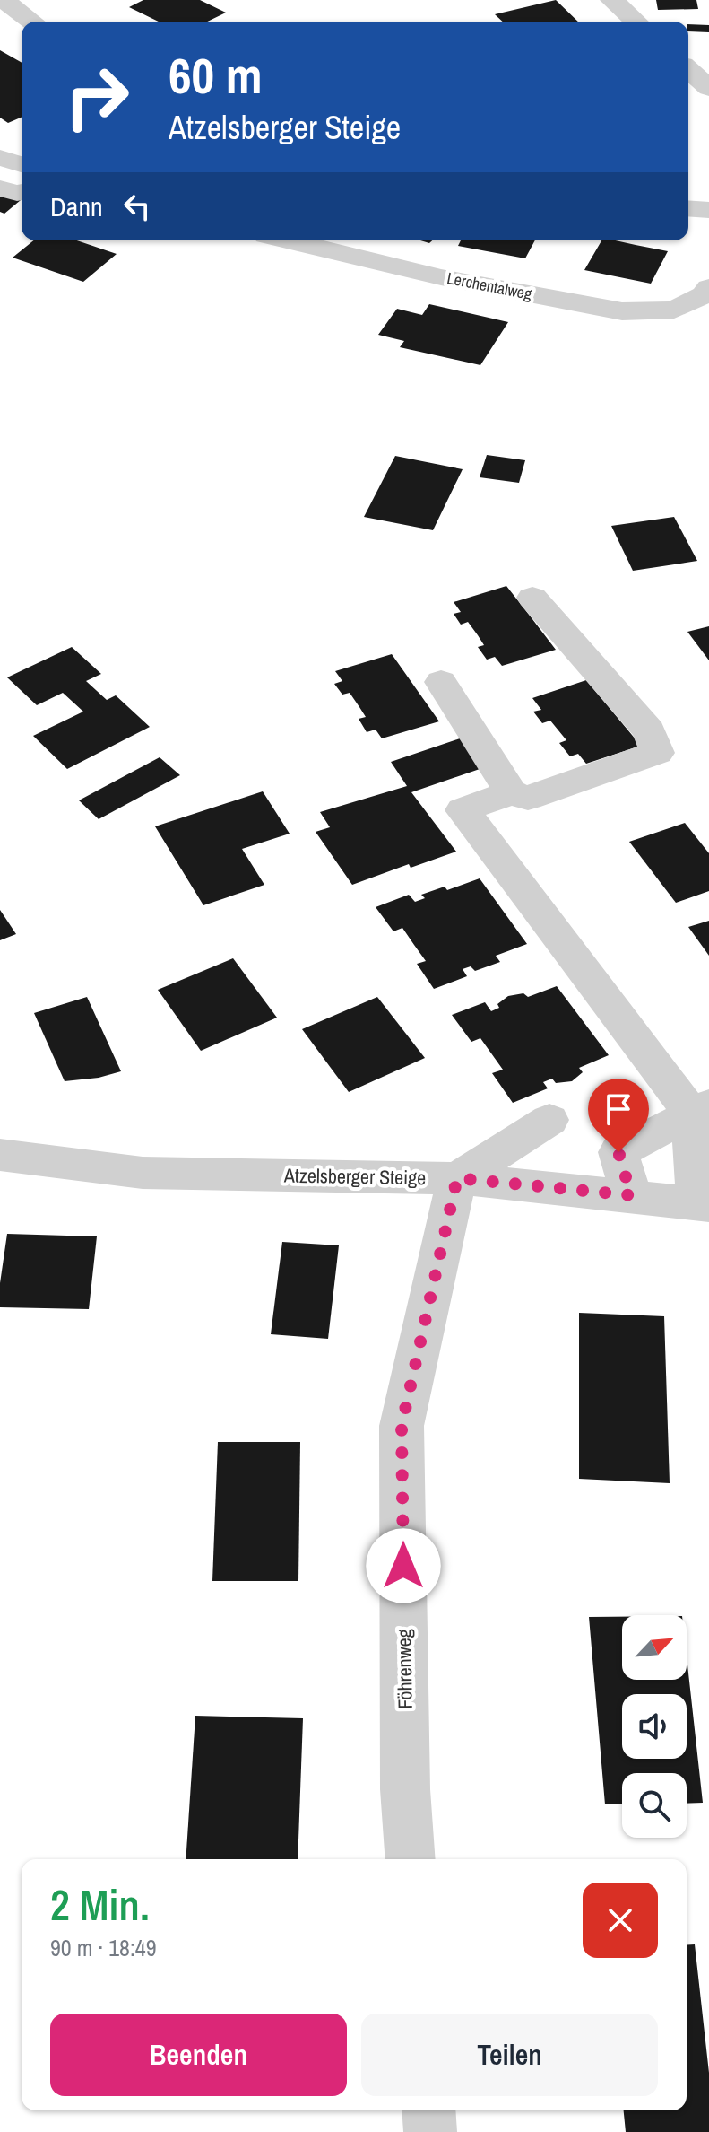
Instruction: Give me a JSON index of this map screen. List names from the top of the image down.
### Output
{
  "streets": {
    "street": ["Lerchentalweg", "Atzelsberger Steige", "Föhrenweg"]
  },
  "crossings": [
    ["Atzelsberger Steige", "Föhrenweg"]
  ],
  "north": "top right",
  "page": {
    "turn": ["60 m", "Atzelsberger Steige"],
    "then": "Dann",
    "heading": ["2 Min.", "90 m · 18:49"],
    "buttons": ["Beenden", "Teilen"]
  }
}
